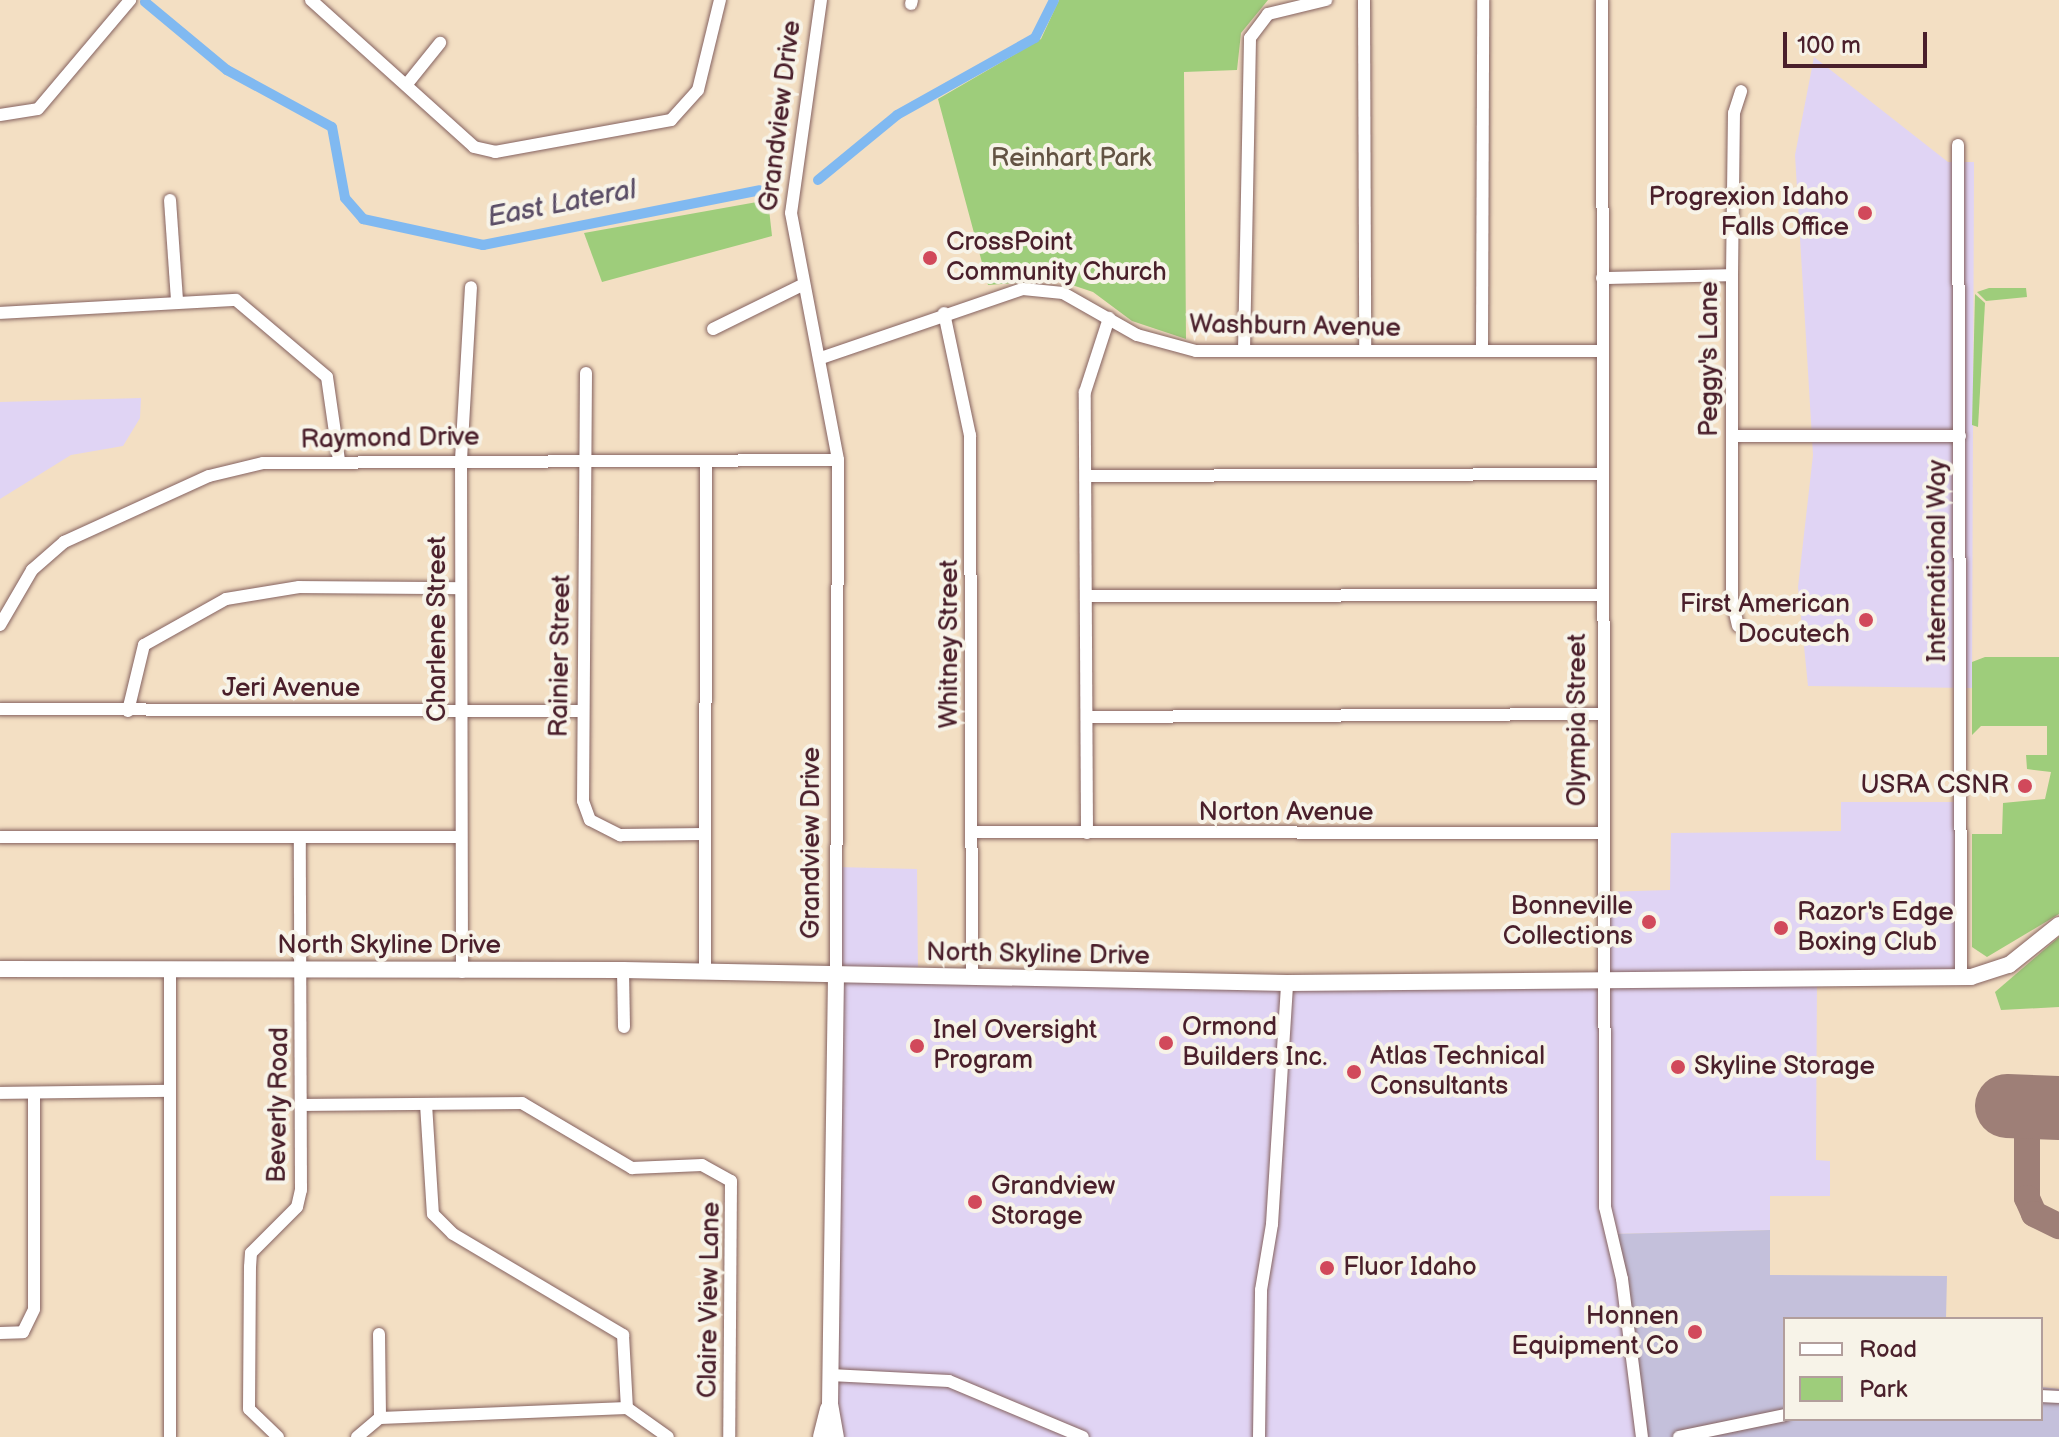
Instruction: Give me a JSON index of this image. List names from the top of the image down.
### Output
{
  "streets": {
    "main road": ["Grandview Drive", "North Skyline Drive"],
    "street": [
      "Washburn Avenue",
      "Peggy's Lane",
      "Raymond Drive",
      "International Way",
      "Charlene Street",
      "Whitney Street",
      "Rainier Street",
      "Jeri Avenue",
      "Olympia Street",
      "Norton Avenue",
      "Beverly Road",
      "Claire View Lane"
    ]
  },
  "crossings": [
    ["Grandview Drive", "Washburn Avenue"],
    ["Grandview Drive", "Raymond Drive"],
    ["Grandview Drive", "North Skyline Drive"],
    ["Washburn Avenue", "Whitney Street"],
    ["Washburn Avenue", "Olympia Street"],
    ["Raymond Drive", "Charlene Street"],
    ["Raymond Drive", "Rainier Street"],
    ["International Way", "North Skyline Drive"],
    ["Charlene Street", "Jeri Avenue"],
    ["Charlene Street", "North Skyline Drive"],
    ["Whitney Street", "Norton Avenue"],
    ["Whitney Street", "North Skyline Drive"],
    ["Rainier Street", "Jeri Avenue"],
    ["Olympia Street", "Norton Avenue"],
    ["Olympia Street", "North Skyline Drive"],
    ["North Skyline Drive", "Beverly Road"],
    ["Beverly Road", "Claire View Lane"]
  ],
  "water": ["East Lateral"],
  "parks": ["Reinhart Park"],
  "places": [
    "Progrexion Idaho Falls Office",
    "CrossPoint Community Church",
    "First American Docutech",
    "USRA CSNR",
    "Bonneville Collections",
    "Razor's Edge Boxing Club",
    "Ormond Builders Inc.",
    "Inel Oversight Program",
    "Skyline Storage",
    "Atlas Technical Consultants",
    "Grandview Storage",
    "Fluor Idaho",
    "Honnen Equipment Co"
  ],
  "legend": ["Road", "Park"],
  "scale_bar": "100 m"
}
